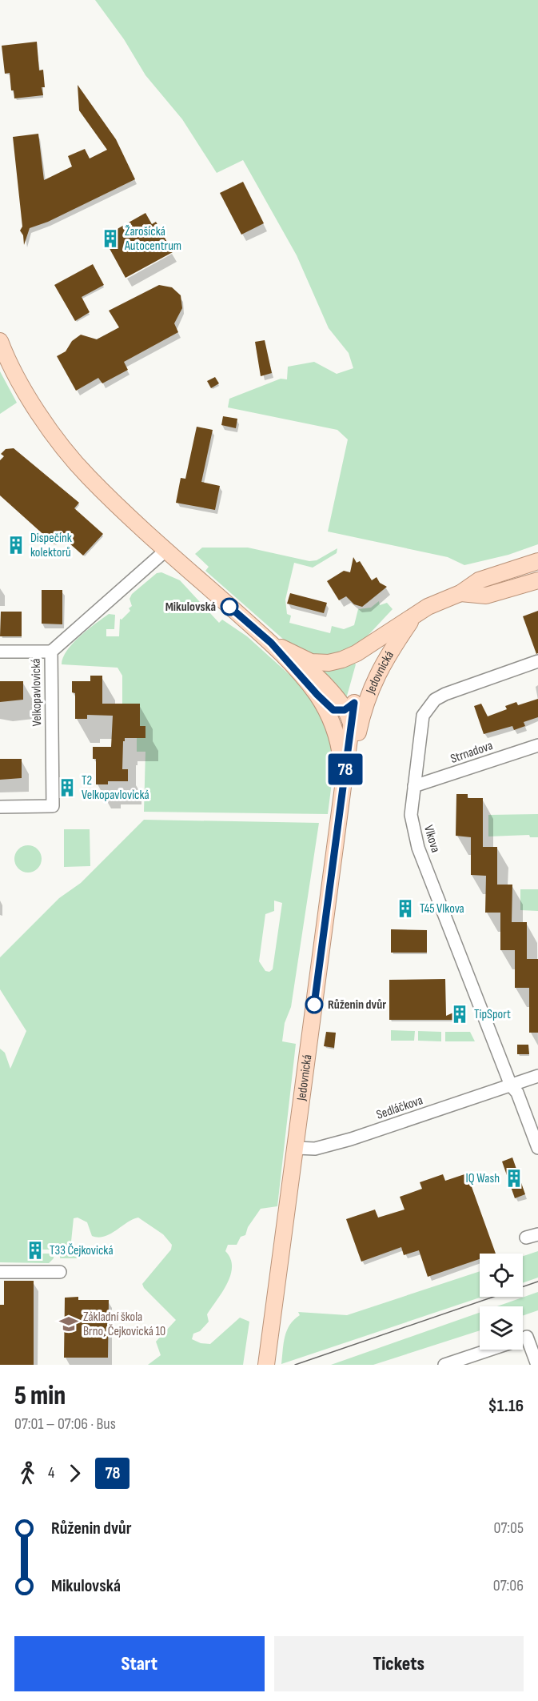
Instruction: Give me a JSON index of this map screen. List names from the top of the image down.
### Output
{
  "streets": {
    "main road": ["Jedovnická"],
    "street": [
      "Velkopavlovická",
      "Strnadova",
      "Vlkova",
      "Sedláčkova"
    ]
  },
  "crossings": [
    ["Jedovnická", "Sedláčkova"],
    ["Strnadova", "Vlkova"],
    ["Vlkova", "Sedláčkova"]
  ],
  "places": {
    "building": [
      "Žarošická Autocentrum",
      "Dispečink kolektorů",
      "T2 Velkopavlovická",
      "T45 Vlkova",
      "TipSport",
      "IQ Wash",
      "T33 Čejkovická"
    ],
    "other": ["Mikulovská", "Růženin dvůr"],
    "school or university": ["Základní škola Brno, Čejkovická 10"]
  },
  "lines": ["bus line 78"],
  "page": {
    "on_map": "78",
    "heading": ["5 min", "07:01 – 07:06 · Bus", "$1.16"],
    "legs": ["4", "78"],
    "list": [
      {
        "name": "Růženin dvůr",
        "value": "07:05"
      },
      {
        "name": "Mikulovská",
        "value": "07:06"
      }
    ],
    "buttons": ["Start", "Tickets"]
  }
}
